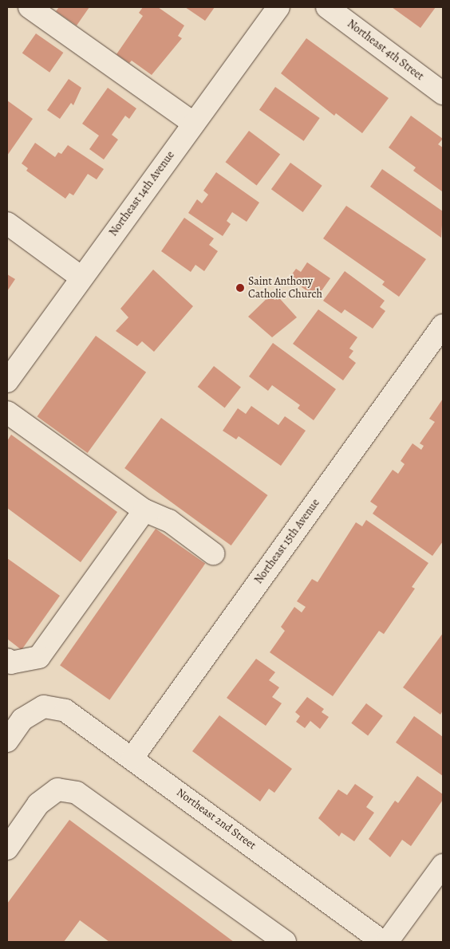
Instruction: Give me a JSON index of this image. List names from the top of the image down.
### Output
{
  "streets": {
    "street": [
      "Northeast 4th Street",
      "Northeast 14th Avenue",
      "Northeast 15th Avenue",
      "Northeast 2nd Street"
    ]
  },
  "crossings": [
    ["Northeast 15th Avenue", "Northeast 2nd Street"]
  ],
  "places": ["Saint Anthony Catholic Church"]
}
